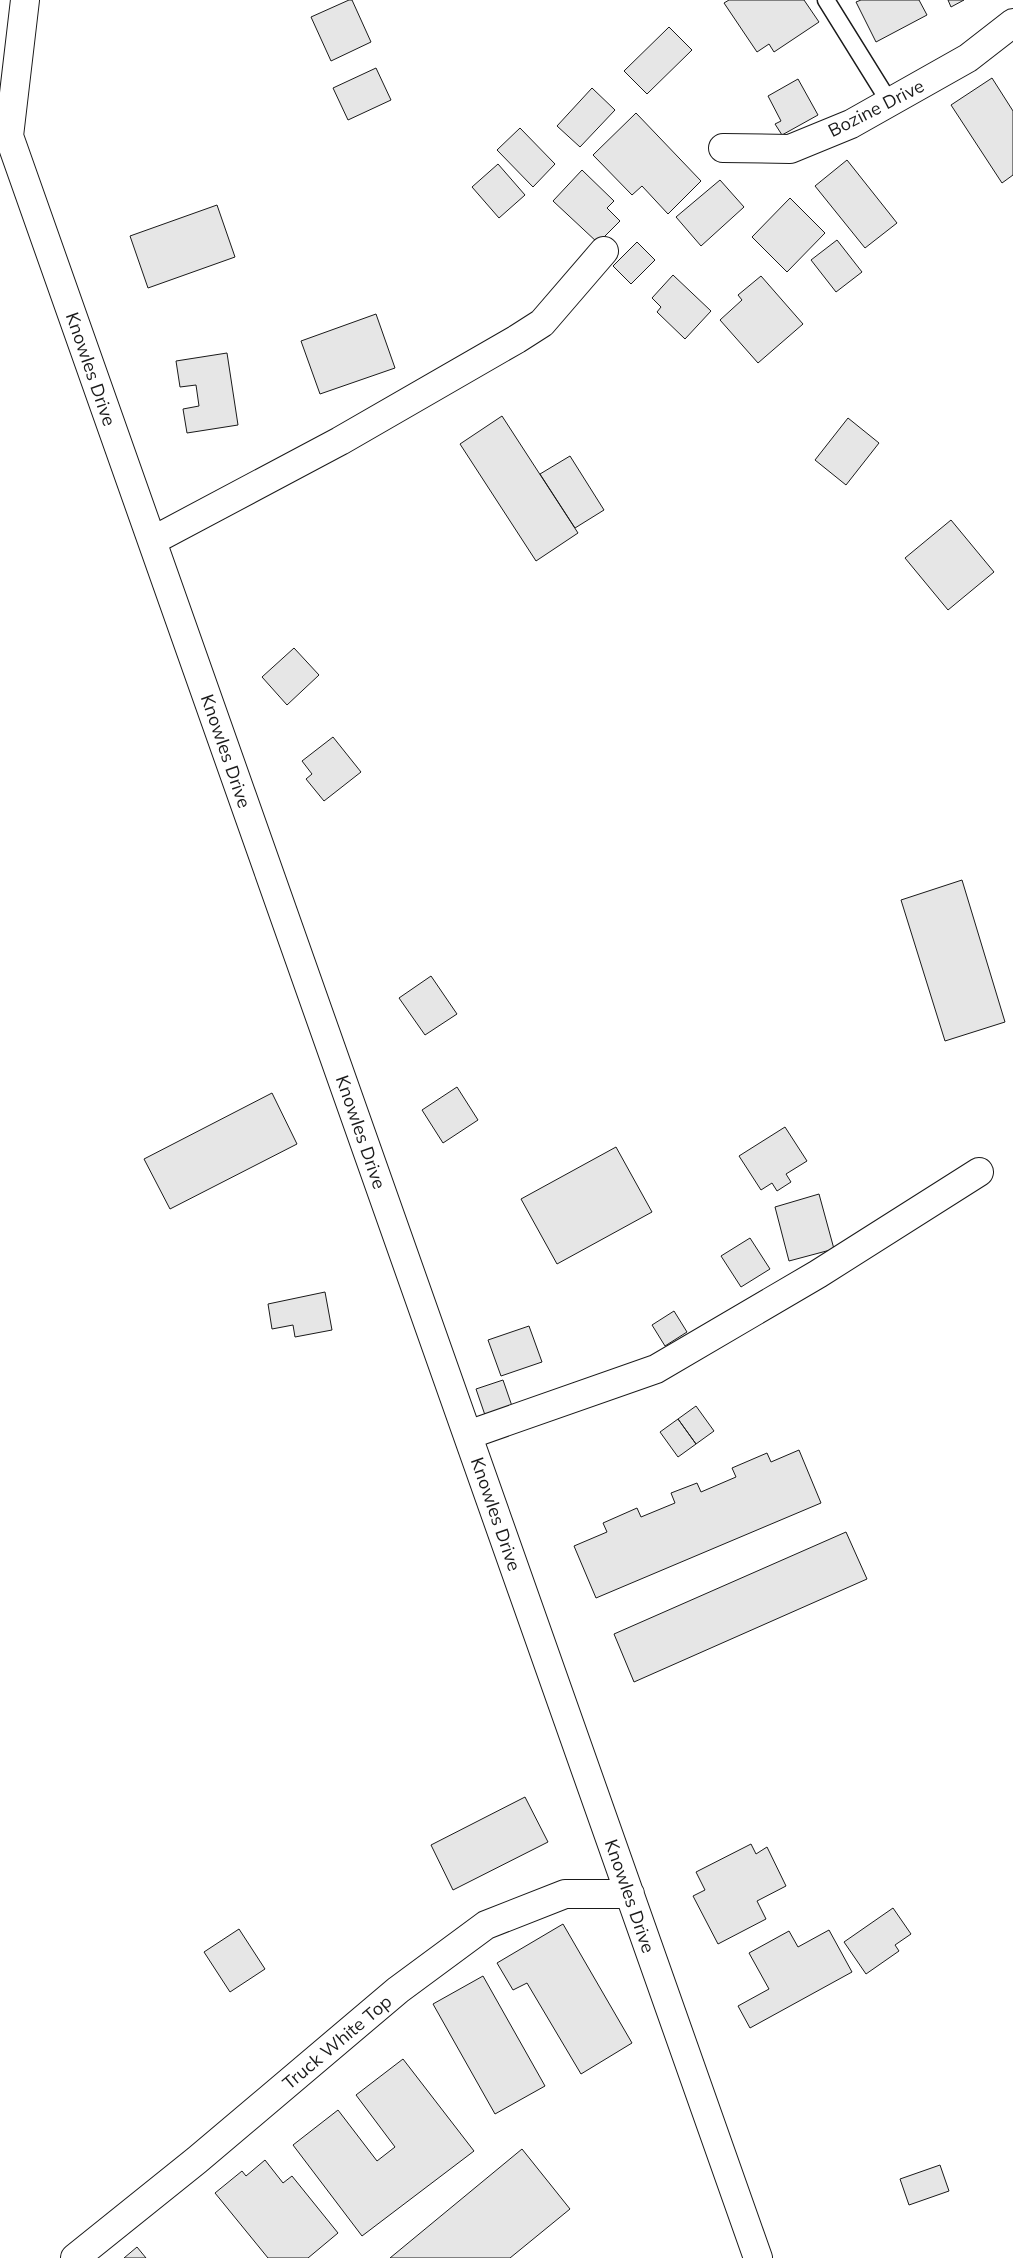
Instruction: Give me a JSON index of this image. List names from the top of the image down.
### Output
{
  "streets": {
    "street": ["Bozine Drive", "Knowles Drive", "Truck White Top"]
  },
  "crossings": [
    ["Knowles Drive", "Truck White Top"]
  ]
}
